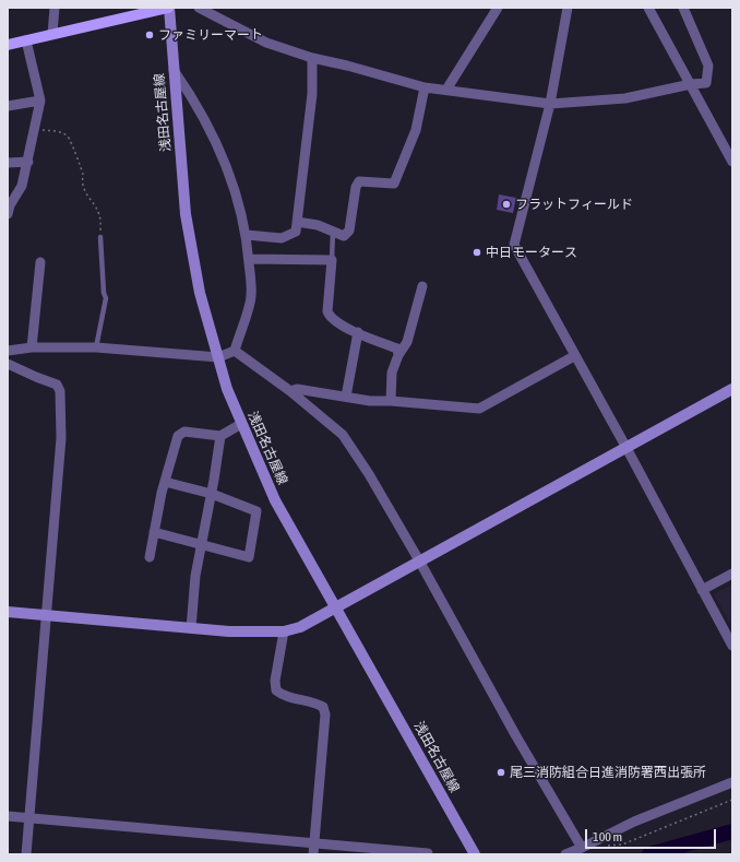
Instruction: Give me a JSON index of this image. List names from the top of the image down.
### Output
{
  "streets": {
    "main road": ["浅田名古屋線"]
  },
  "places": [
    "ファミリーマート",
    "フラットフィールド",
    "中日モータース",
    "尾三消防組合日進消防署西出張所"
  ],
  "scale_bar": "100 m"
}
